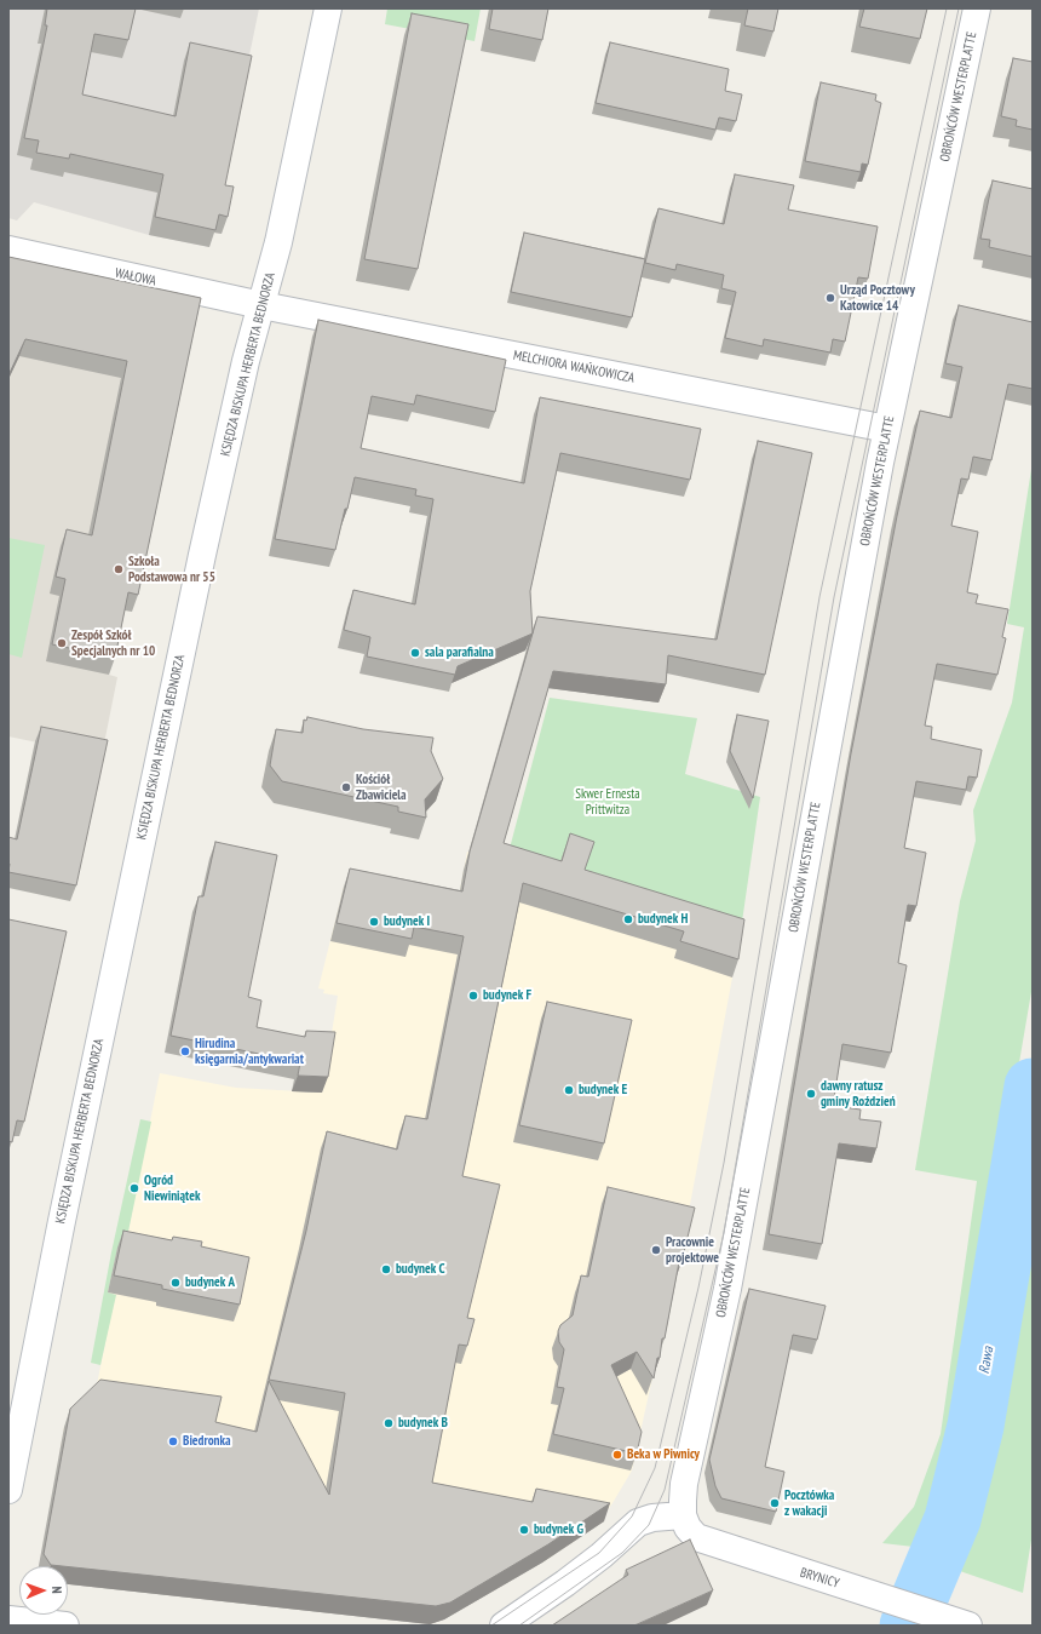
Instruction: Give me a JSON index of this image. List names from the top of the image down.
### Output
{
  "streets": {
    "street": [
      "OBROŃCÓW WESTERPLATTE",
      "WAŁOWA",
      "KSIĘDZA BISKUPA HERBERTA BEDNORZA",
      "MELCHIORA WAŃKOWICZA",
      "BRYNICY"
    ]
  },
  "crossings": [
    ["OBROŃCÓW WESTERPLATTE", "MELCHIORA WAŃKOWICZA"],
    ["OBROŃCÓW WESTERPLATTE", "BRYNICY"],
    ["WAŁOWA", "KSIĘDZA BISKUPA HERBERTA BEDNORZA"],
    ["WAŁOWA", "MELCHIORA WAŃKOWICZA"],
    ["KSIĘDZA BISKUPA HERBERTA BEDNORZA", "MELCHIORA WAŃKOWICZA"]
  ],
  "water": ["Rawa"],
  "parks": ["Skwer Ernesta Prittwitza"],
  "places": [
    "Urząd Pocztowy Katowice 14",
    "Szkoła Podstawowa nr 55",
    "Zespół Szkół Specjalnych nr 10",
    "sala parafialna",
    "Kościół Zbawiciela",
    "budynek H",
    "budynek I",
    "budynek F",
    "Hirudina księgarnia/antykwariat",
    "budynek E",
    "dawny ratusz gminy Roździeń",
    "Ogród Niewiniątek",
    "Pracownie projektowe",
    "budynek C",
    "budynek A",
    "budynek B",
    "Biedronka",
    "Beka w Piwnicy",
    "Pocztówka z wakacji",
    "budynek G"
  ],
  "north": "right"
}
